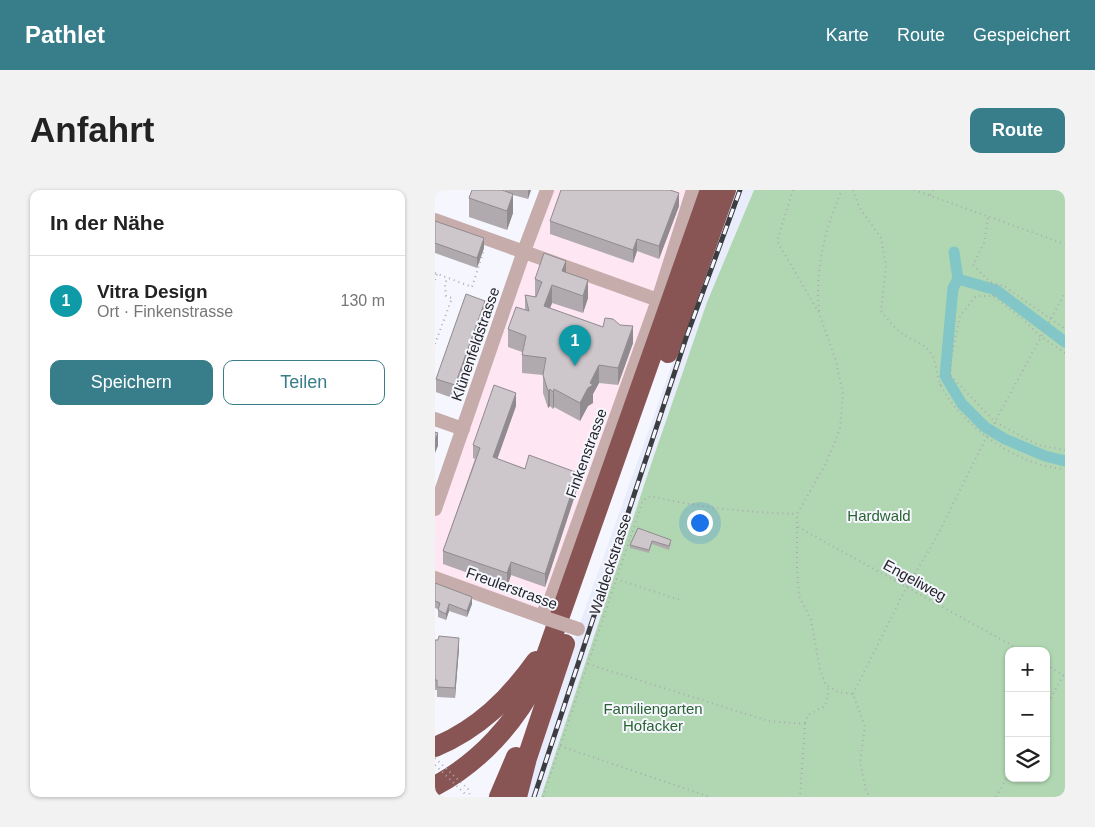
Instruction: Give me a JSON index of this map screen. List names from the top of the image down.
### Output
{
  "streets": {
    "street": ["Klünenfeldstrasse", "Finkenstrasse", "Freulerstrasse"],
    "path": ["Waldeckstrasse", "Engeliweg"]
  },
  "crossings": [
    ["Finkenstrasse", "Freulerstrasse"]
  ],
  "parks": ["Hardwald", "Familiengarten Hofacker"],
  "page": {
    "header": "Pathlet",
    "nav": ["Karte", "Route", "Gespeichert"],
    "buttons": [
      "Route",
      ["Speichern", "Teilen"]
    ],
    "title": "Anfahrt",
    "heading": "In der Nähe",
    "list": [
      {
        "mark": "1",
        "name": "Vitra Design",
        "note": "Ort · Finkenstrasse",
        "value": "130 m"
      }
    ],
    "pins": "1",
    "map_buttons": ["+", "−"]
  }
}
